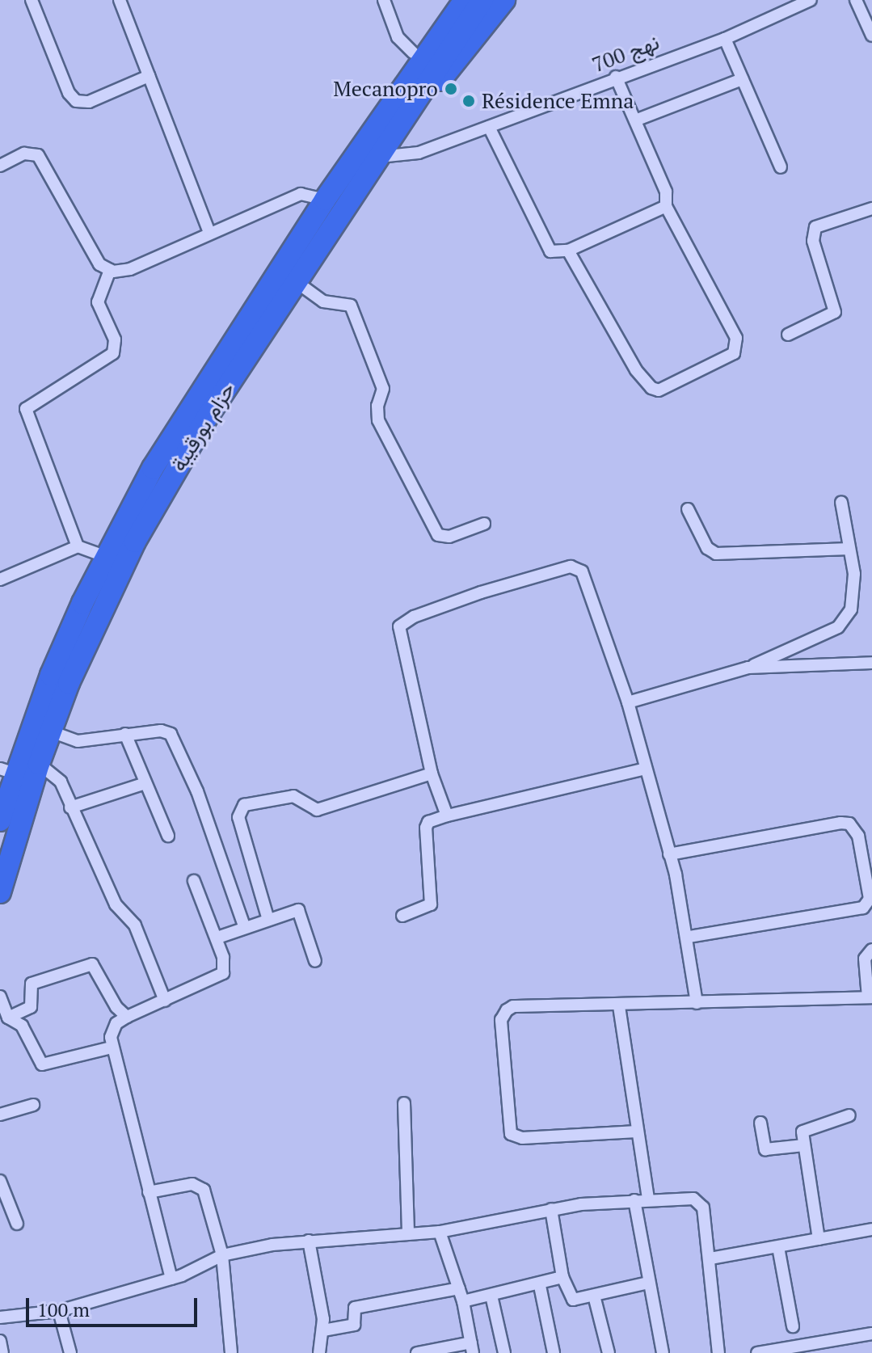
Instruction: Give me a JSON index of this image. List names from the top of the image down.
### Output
{
  "streets": {
    "highway": ["حزام بورقيبة"],
    "street": ["نهج 700"]
  },
  "crossings": [
    ["نهج 700", "حزام بورقيبة"]
  ],
  "places": ["Mecanopro", "Résidence Emna"],
  "scale_bar": "100 m"
}
